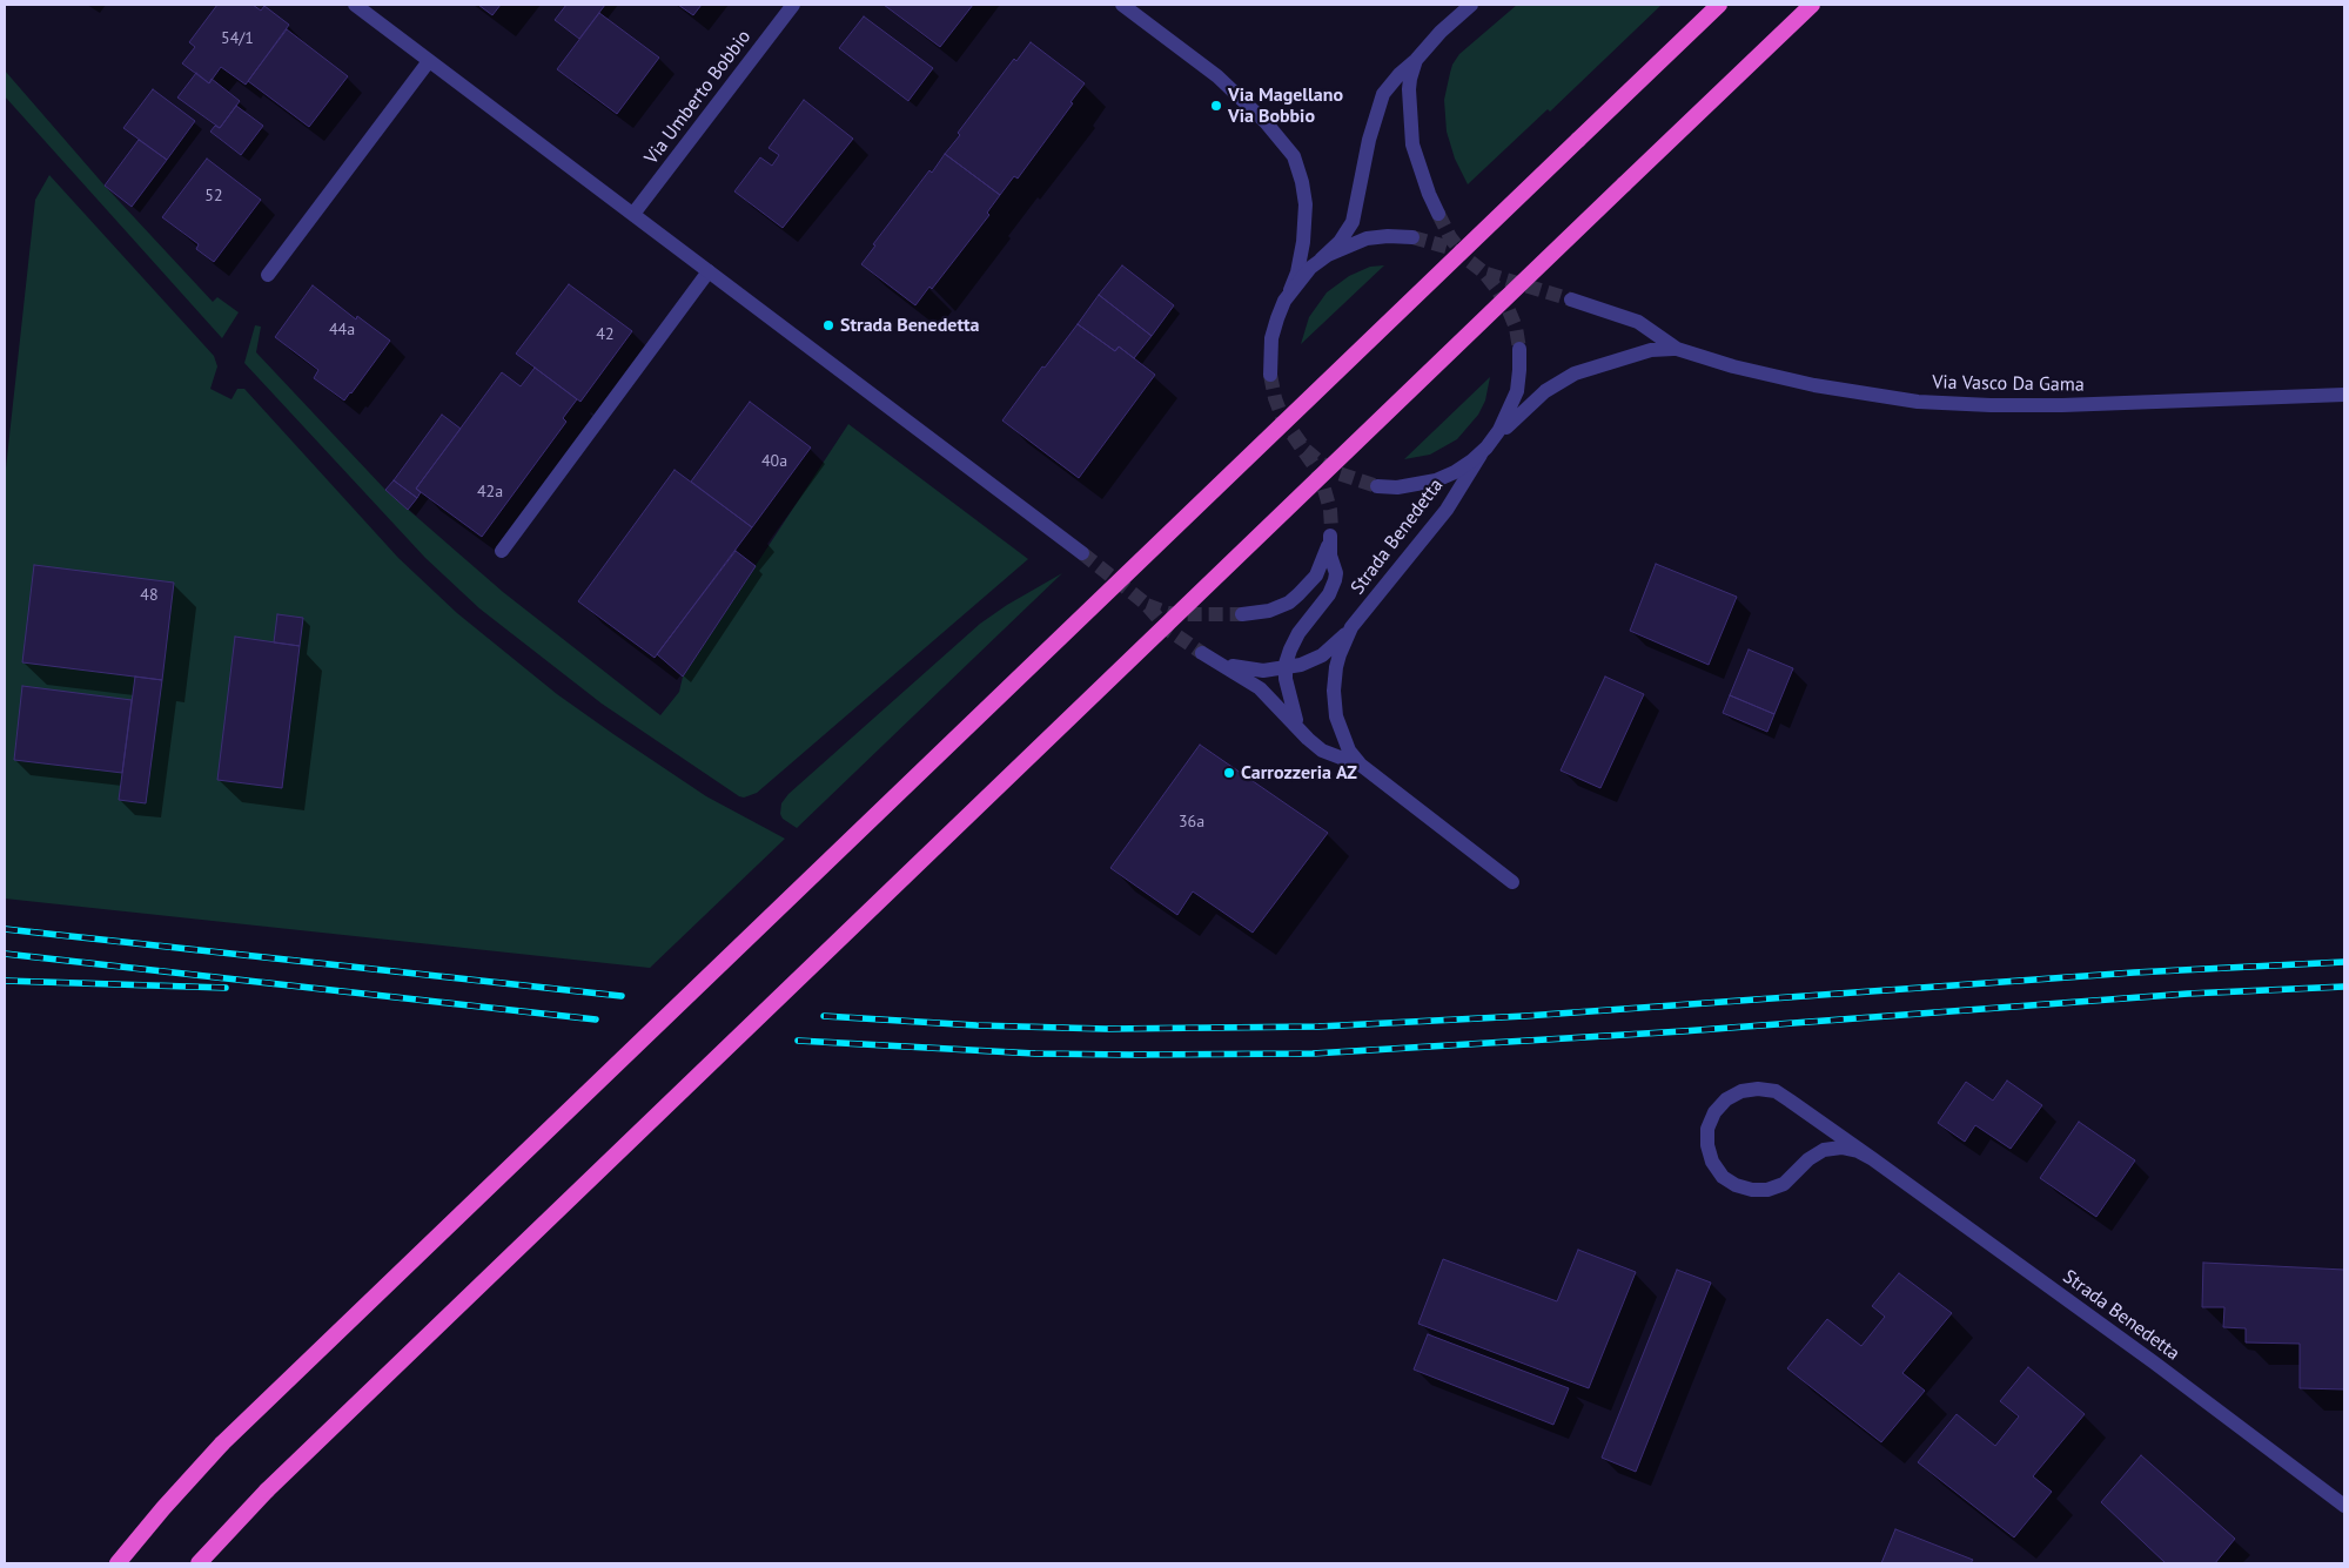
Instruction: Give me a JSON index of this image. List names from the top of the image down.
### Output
{
  "streets": {
    "street": ["Via Umberto Bobbio", "Via Vasco Da Gama", "Strada Benedetta"]
  },
  "places": ["Via Magellano Via Bobbio", "Strada Benedetta", "Carrozzeria AZ"],
  "house_numbers": [
    "54/1",
    "52",
    "44a",
    "42",
    "40a",
    "42a",
    "48",
    "36a"
  ]
}
